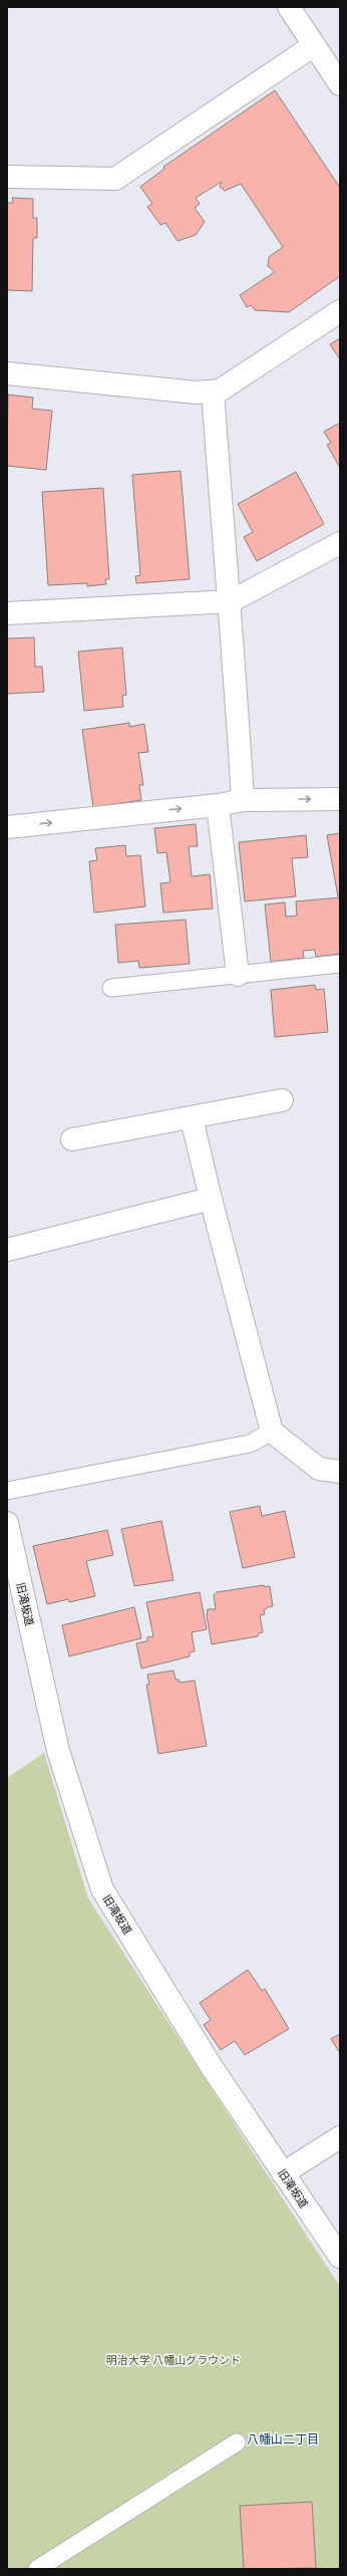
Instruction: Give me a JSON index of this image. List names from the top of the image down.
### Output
{
  "streets": {
    "street": ["旧滝坂道"]
  },
  "districts": ["八幡山二丁目"],
  "parks": ["明治大学 八幡山グラウンド"]
}
